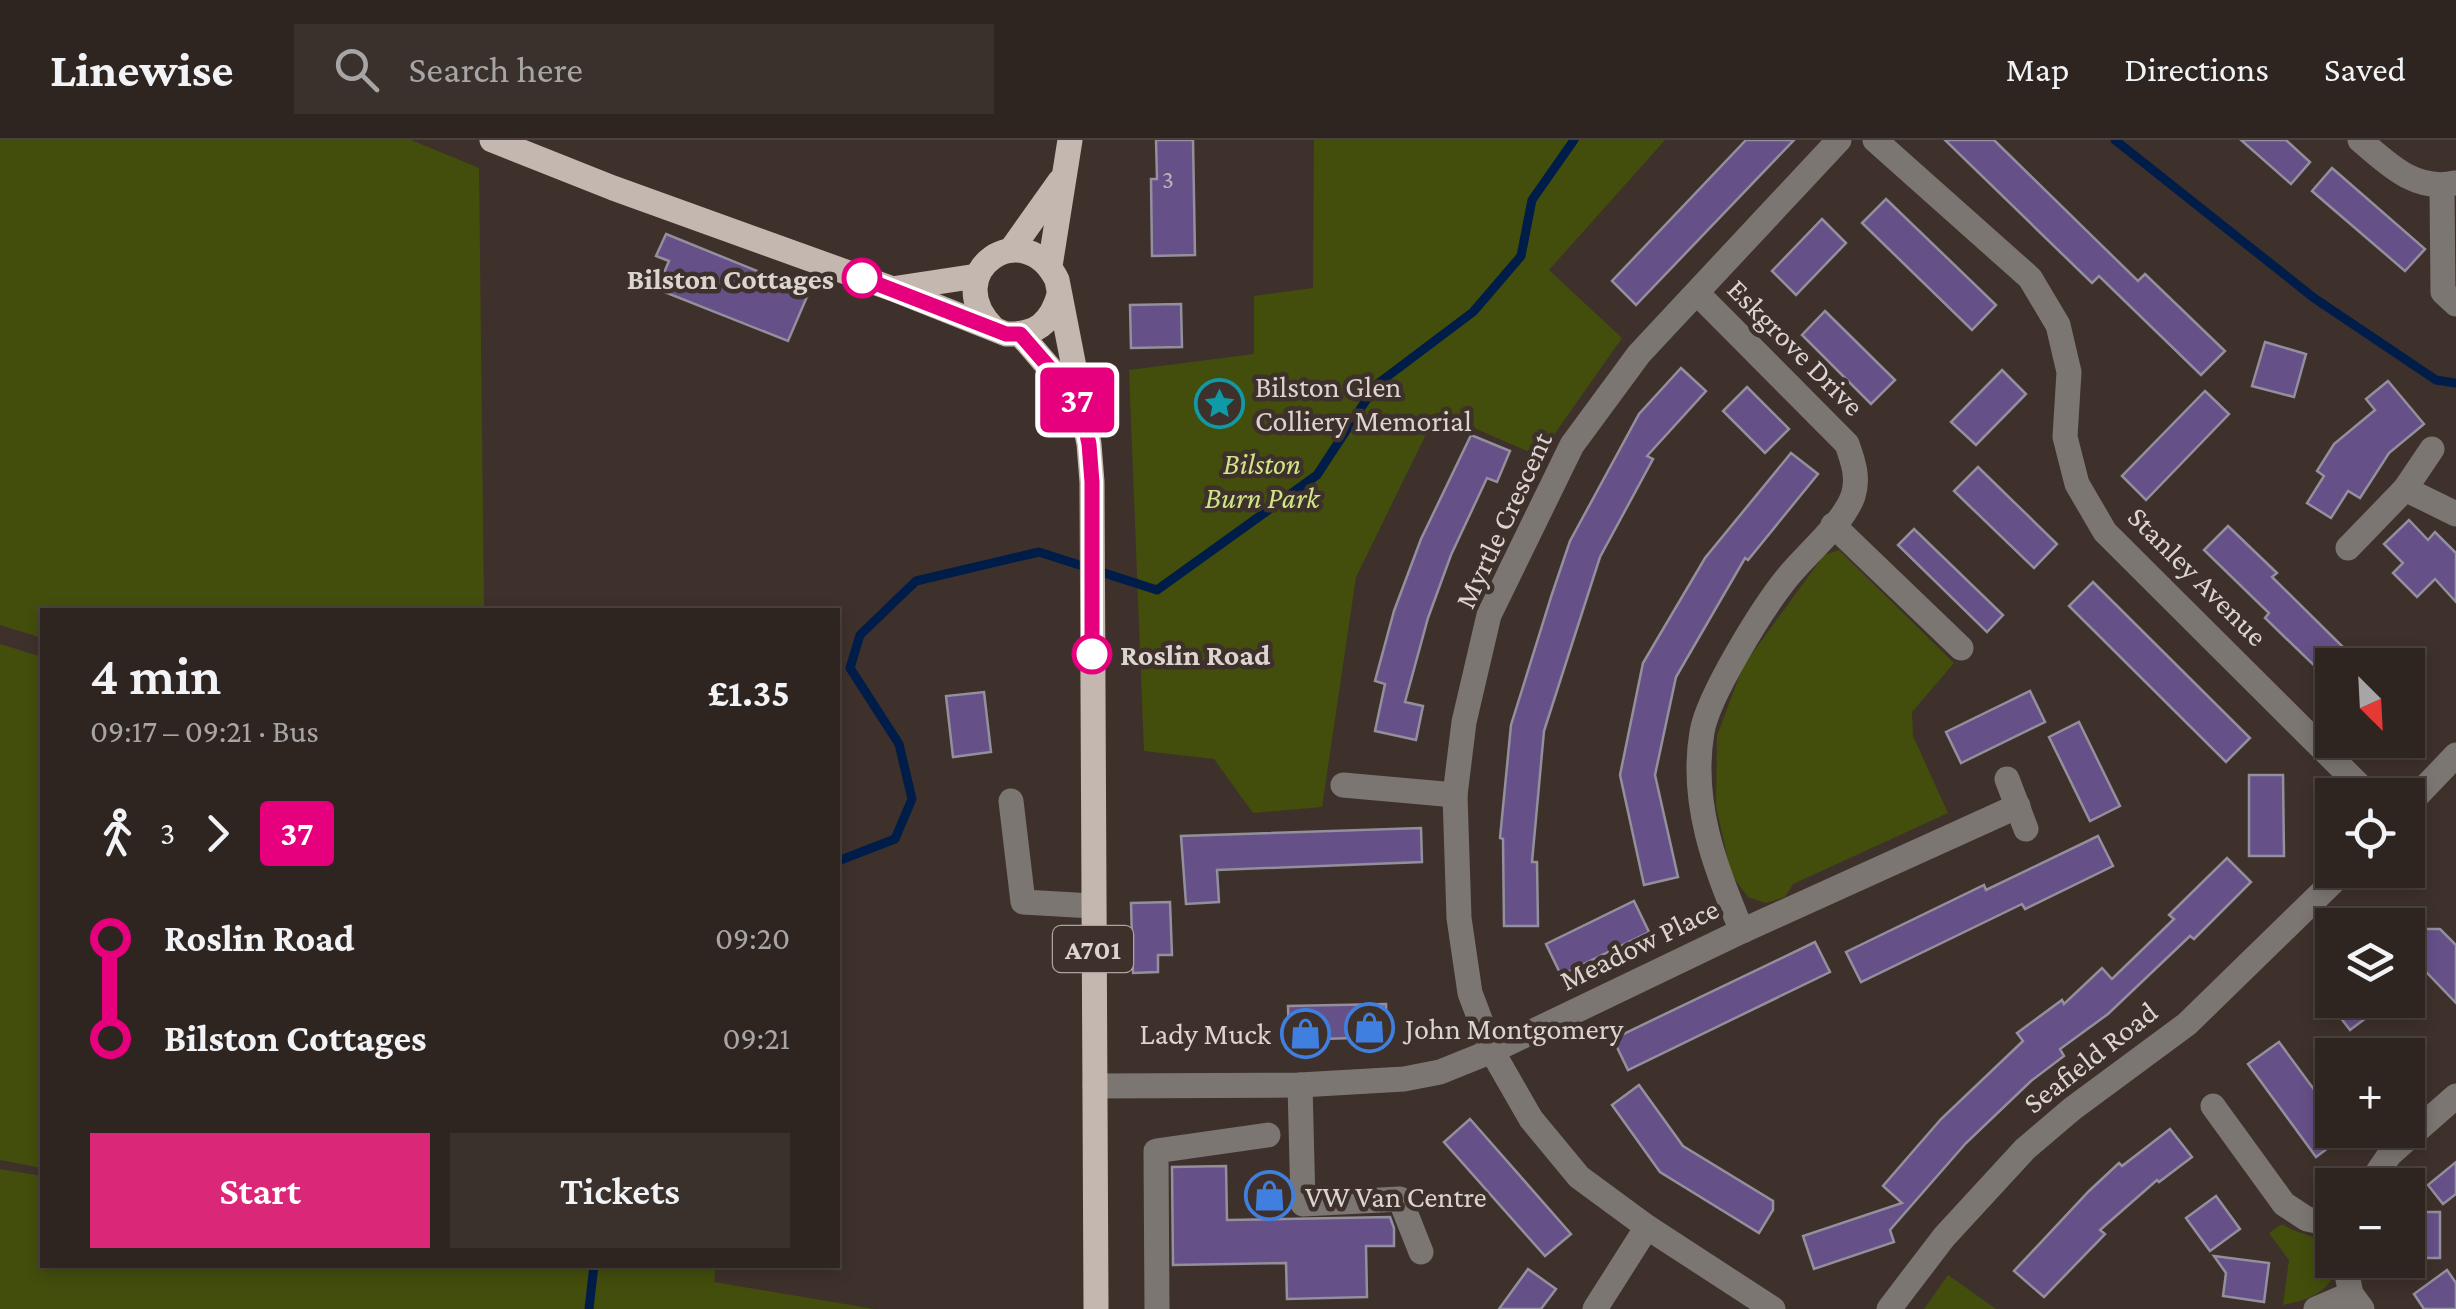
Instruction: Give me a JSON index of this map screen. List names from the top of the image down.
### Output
{
  "streets": {
    "main road": ["A701"],
    "street": [
      "Eskgrove Drive",
      "Myrtle Crescent",
      "Stanley Avenue",
      "Meadow Place",
      "Seafield Road"
    ]
  },
  "crossings": [
    ["Eskgrove Drive", "Myrtle Crescent"],
    ["Eskgrove Drive", "Meadow Place"],
    ["Myrtle Crescent", "Meadow Place"],
    ["Meadow Place", "A701"]
  ],
  "parks": ["Bilston Burn Park"],
  "places": {
    "other": ["Bilston Cottages", "Roslin Road"],
    "place": ["Bilston Glen Colliery Memorial"],
    "shop": ["John Montgomery", "Lady Muck", "VW Van Centre"]
  },
  "lines": ["bus line 37"],
  "house_numbers": ["3"],
  "north": "bottom right",
  "page": {
    "header": "Linewise",
    "search": "Search here",
    "nav": ["Map", "Directions", "Saved"],
    "on_map": "37",
    "heading": ["4 min", "09:17 – 09:21 · Bus", "£1.35"],
    "map_buttons": ["+", "−"],
    "legs": ["3", "37"],
    "list": [
      {
        "name": "Roslin Road",
        "value": "09:20"
      },
      {
        "name": "Bilston Cottages",
        "value": "09:21"
      }
    ],
    "buttons": ["Start", "Tickets"]
  }
}
